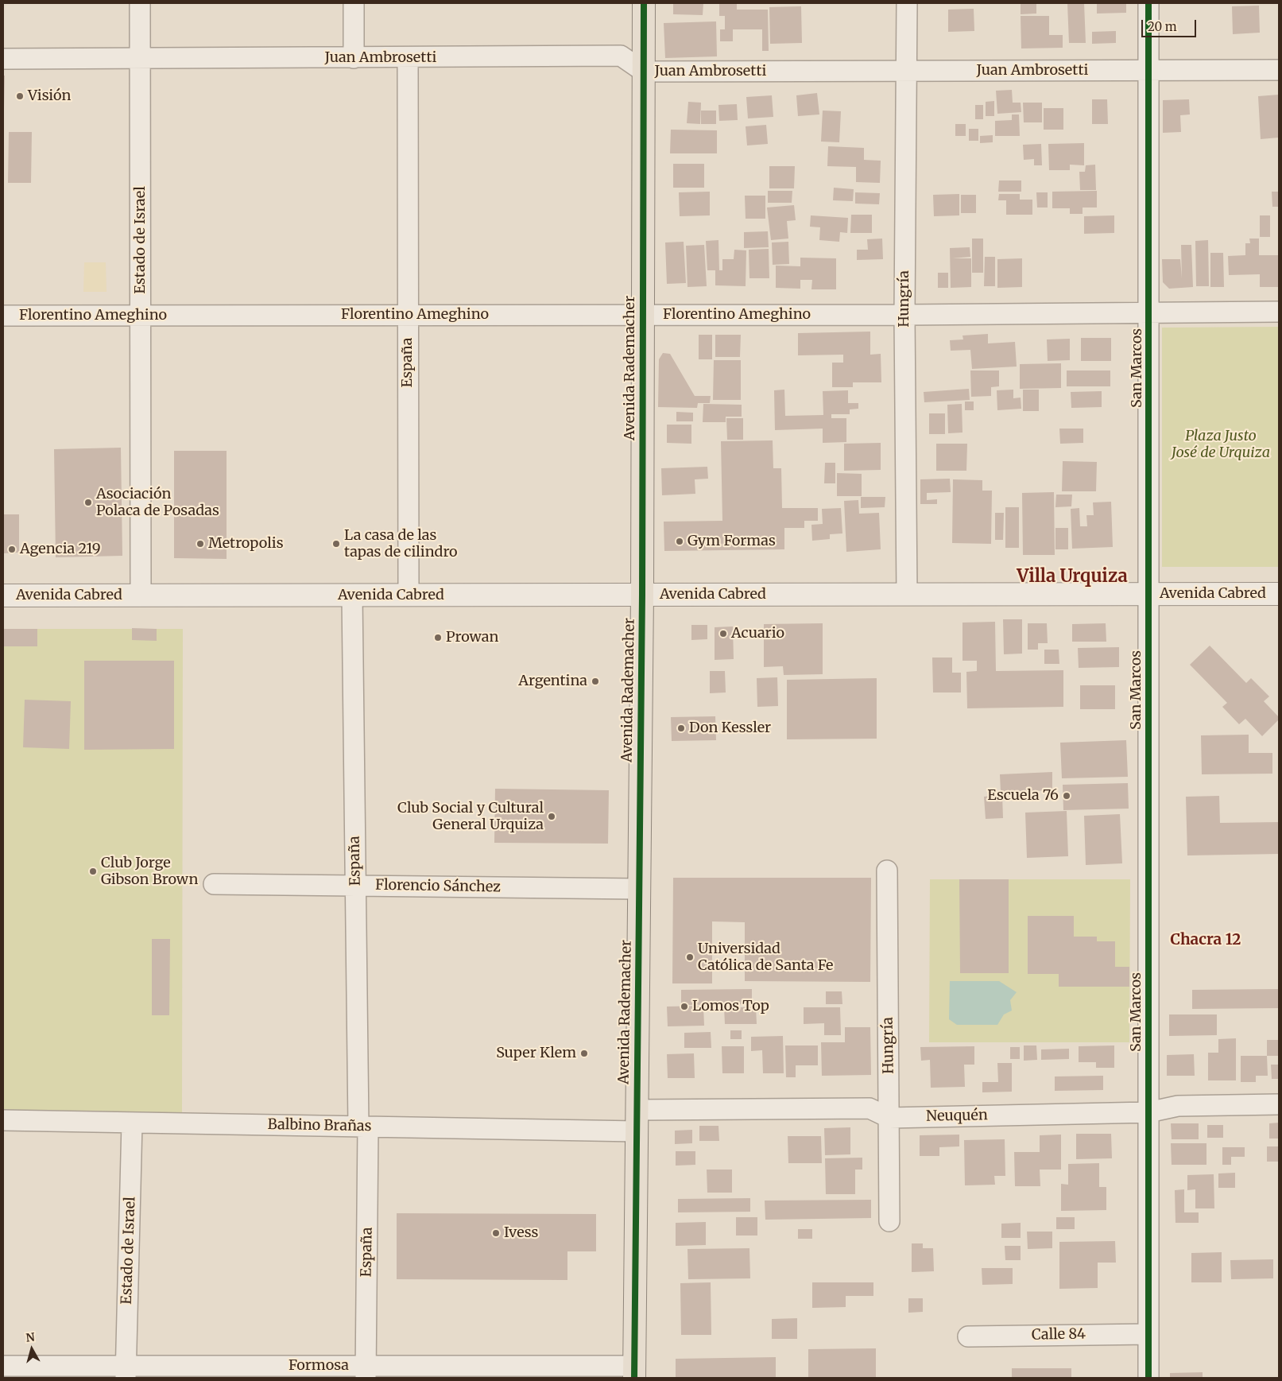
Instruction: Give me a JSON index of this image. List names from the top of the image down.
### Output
{
  "streets": {
    "main road": ["Avenida Rademacher", "Avenida Cabred"],
    "street": [
      "Juan Ambrosetti",
      "Estado de Israel",
      "Hungría",
      "Florentino Ameghino",
      "España",
      "San Marcos",
      "Florencio Sánchez",
      "Neuquén",
      "Balbino Brañas",
      "Calle 84",
      "Formosa"
    ]
  },
  "crossings": [
    ["Juan Ambrosetti", "Estado de Israel"],
    ["Juan Ambrosetti", "Hungría"],
    ["Juan Ambrosetti", "España"],
    ["Juan Ambrosetti", "Avenida Rademacher"],
    ["Juan Ambrosetti", "San Marcos"],
    ["Estado de Israel", "Florentino Ameghino"],
    ["Estado de Israel", "Avenida Cabred"],
    ["Estado de Israel", "Balbino Brañas"],
    ["Estado de Israel", "Formosa"],
    ["Hungría", "Florentino Ameghino"],
    ["Hungría", "Avenida Cabred"],
    ["Hungría", "Neuquén"],
    ["Florentino Ameghino", "España"],
    ["Florentino Ameghino", "Avenida Rademacher"],
    ["Florentino Ameghino", "San Marcos"],
    ["España", "Avenida Cabred"],
    ["España", "Florencio Sánchez"],
    ["España", "Balbino Brañas"],
    ["España", "Formosa"],
    ["Avenida Rademacher", "Avenida Cabred"],
    ["Avenida Rademacher", "Florencio Sánchez"],
    ["Avenida Rademacher", "Neuquén"],
    ["Avenida Rademacher", "Balbino Brañas"],
    ["Avenida Rademacher", "Formosa"],
    ["San Marcos", "Avenida Cabred"],
    ["San Marcos", "Neuquén"],
    ["San Marcos", "Calle 84"]
  ],
  "districts": ["Villa Urquiza", "Chacra 12"],
  "parks": ["Plaza Justo José de Urquiza"],
  "places": [
    "Visión",
    "Asociación Polaca de Posadas",
    "Gym Formas",
    "Metropolis",
    "La casa de las tapas de cilindro",
    "Agencia 219",
    "Acuario",
    "Prowan",
    "Argentina",
    "Don Kessler",
    "Escuela 76",
    "Club Social y Cultural General Urquiza",
    "Club Jorge Gibson Brown",
    "Universidad Católica de Santa Fe",
    "Lomos Top",
    "Super Klem",
    "Ivess"
  ],
  "scale_bar": "20 m",
  "north": "top"
}
